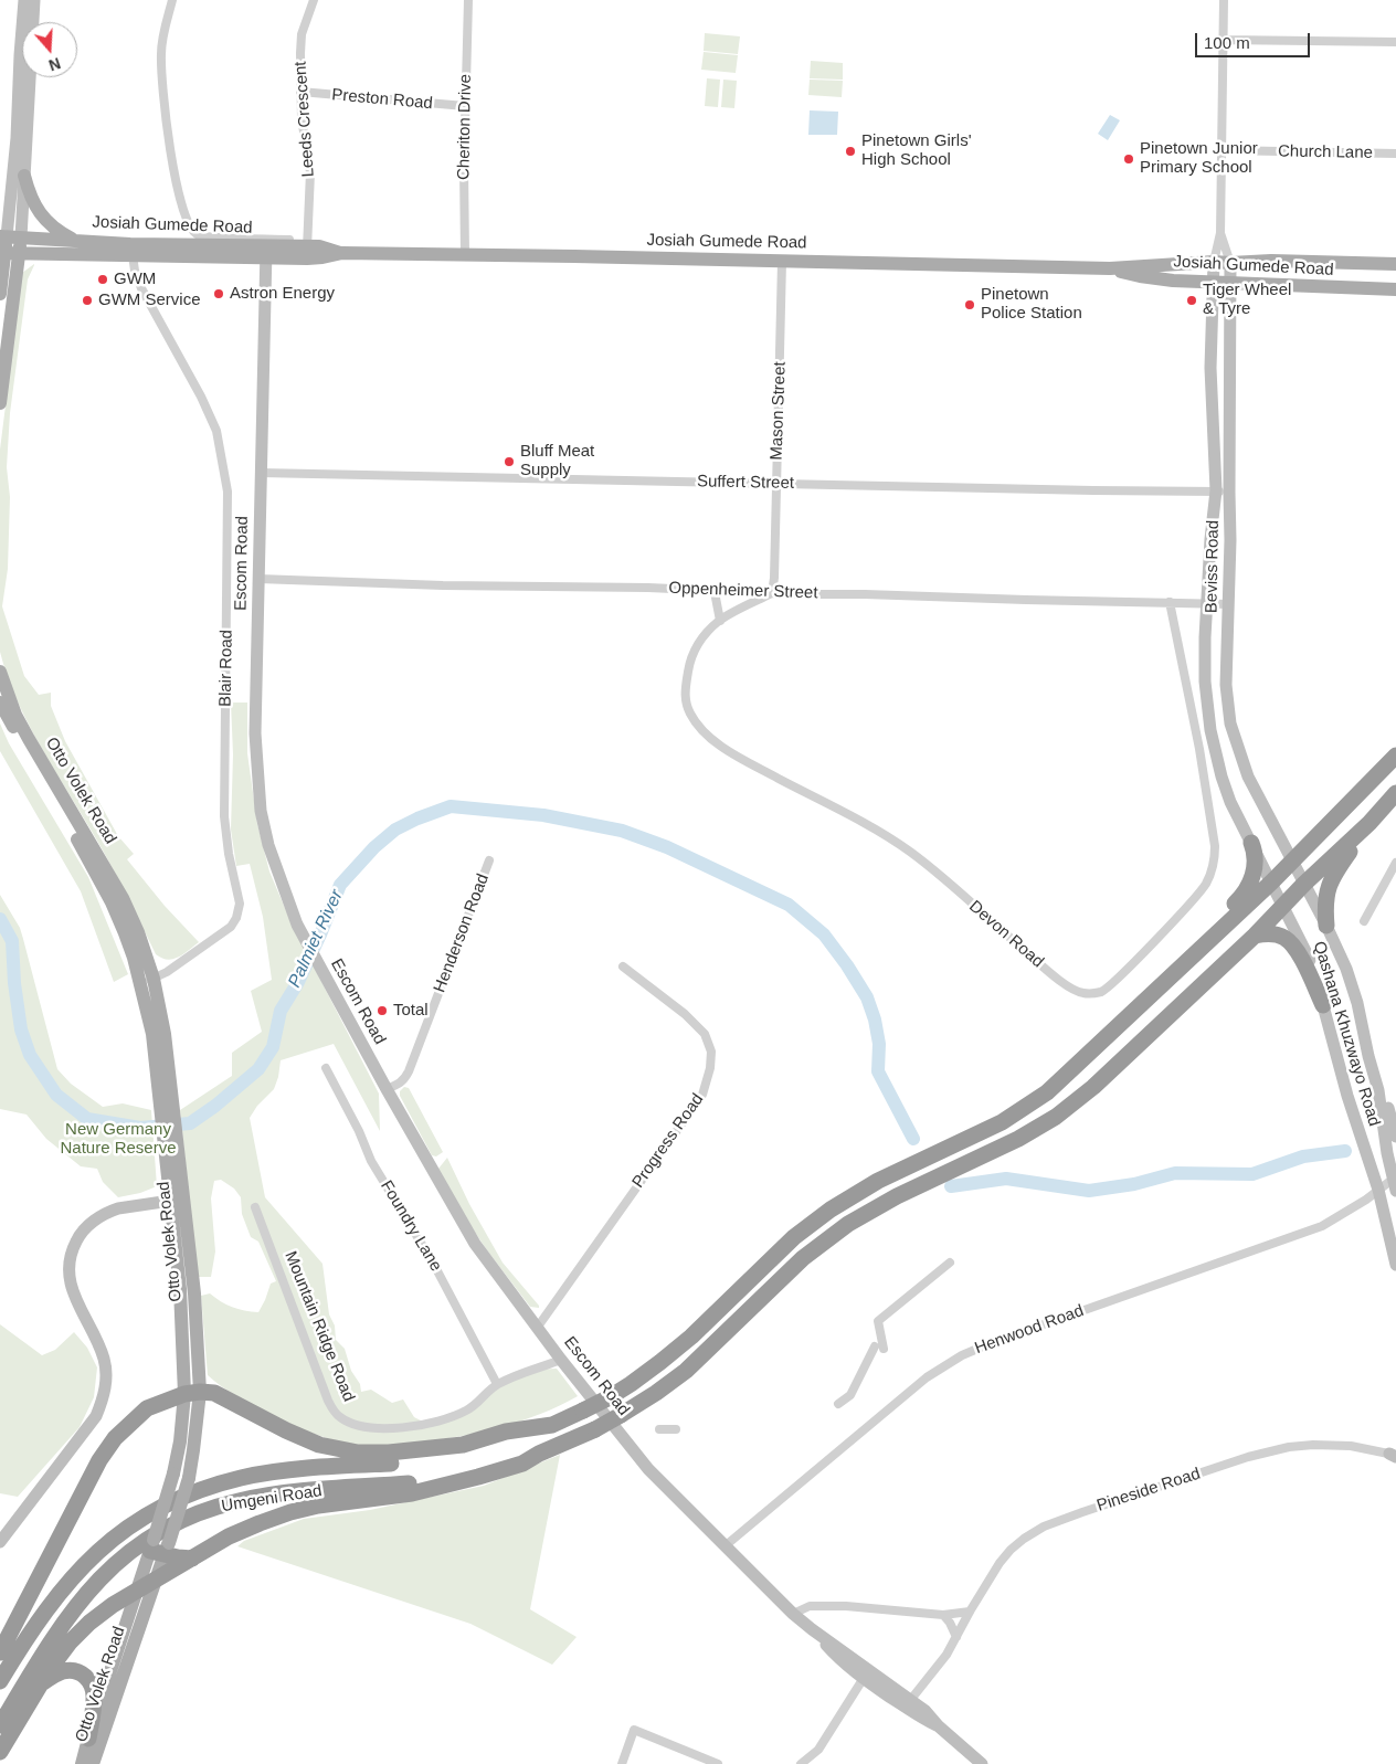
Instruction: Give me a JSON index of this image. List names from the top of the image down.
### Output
{
  "streets": {
    "highway": ["Umgeni Road"],
    "main road": [
      "Josiah Gumede Road",
      "Escom Road",
      "Beviss Road",
      "Otto Volek Road",
      "Qashana Khuzwayo Road"
    ],
    "street": [
      "Preston Road",
      "Leeds Crescent",
      "Cheriton Drive",
      "Church Lane",
      "Mason Street",
      "Suffert Street",
      "Oppenheimer Street",
      "Blair Road",
      "Henderson Road",
      "Devon Road",
      "Progress Road",
      "Foundry Lane",
      "Mountain Ridge Road",
      "Henwood Road",
      "Pineside Road"
    ]
  },
  "crossings": [
    ["Preston Road", "Leeds Crescent"],
    ["Preston Road", "Cheriton Drive"],
    ["Leeds Crescent", "Josiah Gumede Road"],
    ["Cheriton Drive", "Josiah Gumede Road"],
    ["Church Lane", "Beviss Road"],
    ["Josiah Gumede Road", "Mason Street"],
    ["Josiah Gumede Road", "Escom Road"],
    ["Josiah Gumede Road", "Beviss Road"],
    ["Josiah Gumede Road", "Blair Road"],
    ["Mason Street", "Suffert Street"],
    ["Mason Street", "Oppenheimer Street"],
    ["Mason Street", "Devon Road"],
    ["Suffert Street", "Escom Road"],
    ["Suffert Street", "Beviss Road"],
    ["Escom Road", "Oppenheimer Street"],
    ["Escom Road", "Henderson Road"],
    ["Escom Road", "Progress Road"],
    ["Escom Road", "Mountain Ridge Road"],
    ["Escom Road", "Henwood Road"],
    ["Escom Road", "Pineside Road"],
    ["Beviss Road", "Oppenheimer Street"],
    ["Beviss Road", "Qashana Khuzwayo Road"],
    ["Oppenheimer Street", "Devon Road"],
    ["Blair Road", "Otto Volek Road"],
    ["Qashana Khuzwayo Road", "Henwood Road"],
    ["Foundry Lane", "Mountain Ridge Road"]
  ],
  "water": ["Palmiet River"],
  "parks": ["New Germany Nature Reserve"],
  "places": [
    "Pinetown Girls' High School",
    "Pinetown Junior Primary School",
    "GWM",
    "Astron Energy",
    "GWM Service",
    "Tiger Wheel & Tyre",
    "Pinetown Police Station",
    "Bluff Meat Supply",
    "Total"
  ],
  "scale_bar": "100 m",
  "north": "bottom"
}
